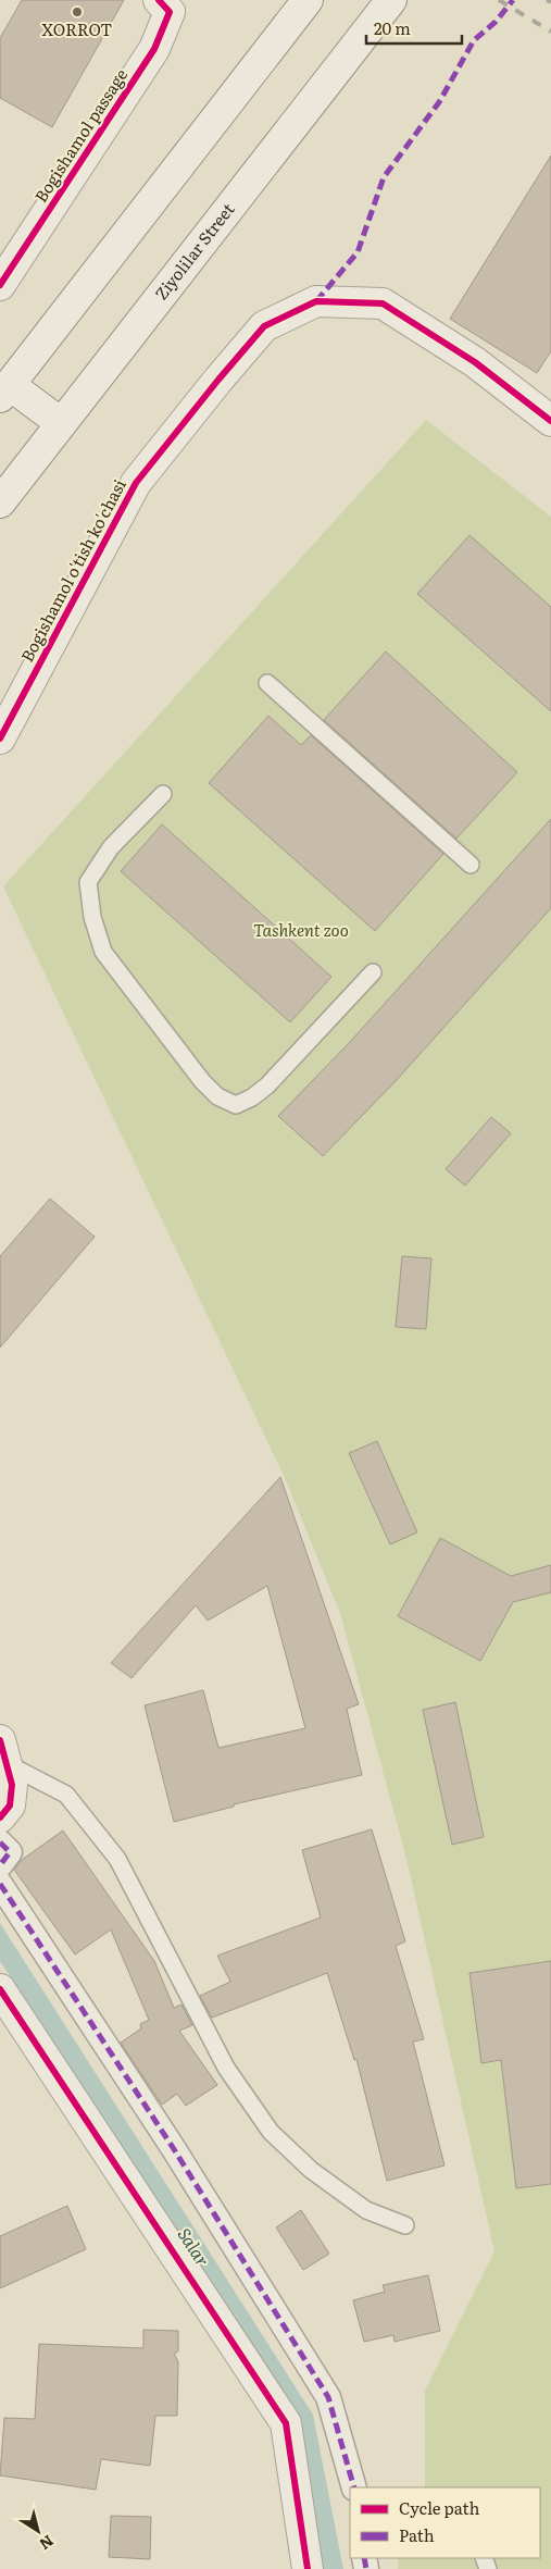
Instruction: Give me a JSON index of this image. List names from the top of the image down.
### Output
{
  "streets": {
    "street": ["Bogishamol passage", "Ziyolilar Street", "Bogishamol o'tish ko'chasi"]
  },
  "water": ["Salar"],
  "parks": ["Tashkent zoo"],
  "places": ["XORROT"],
  "legend": ["Cycle path", "Path"],
  "scale_bar": "20 m",
  "north": "bottom right"
}
